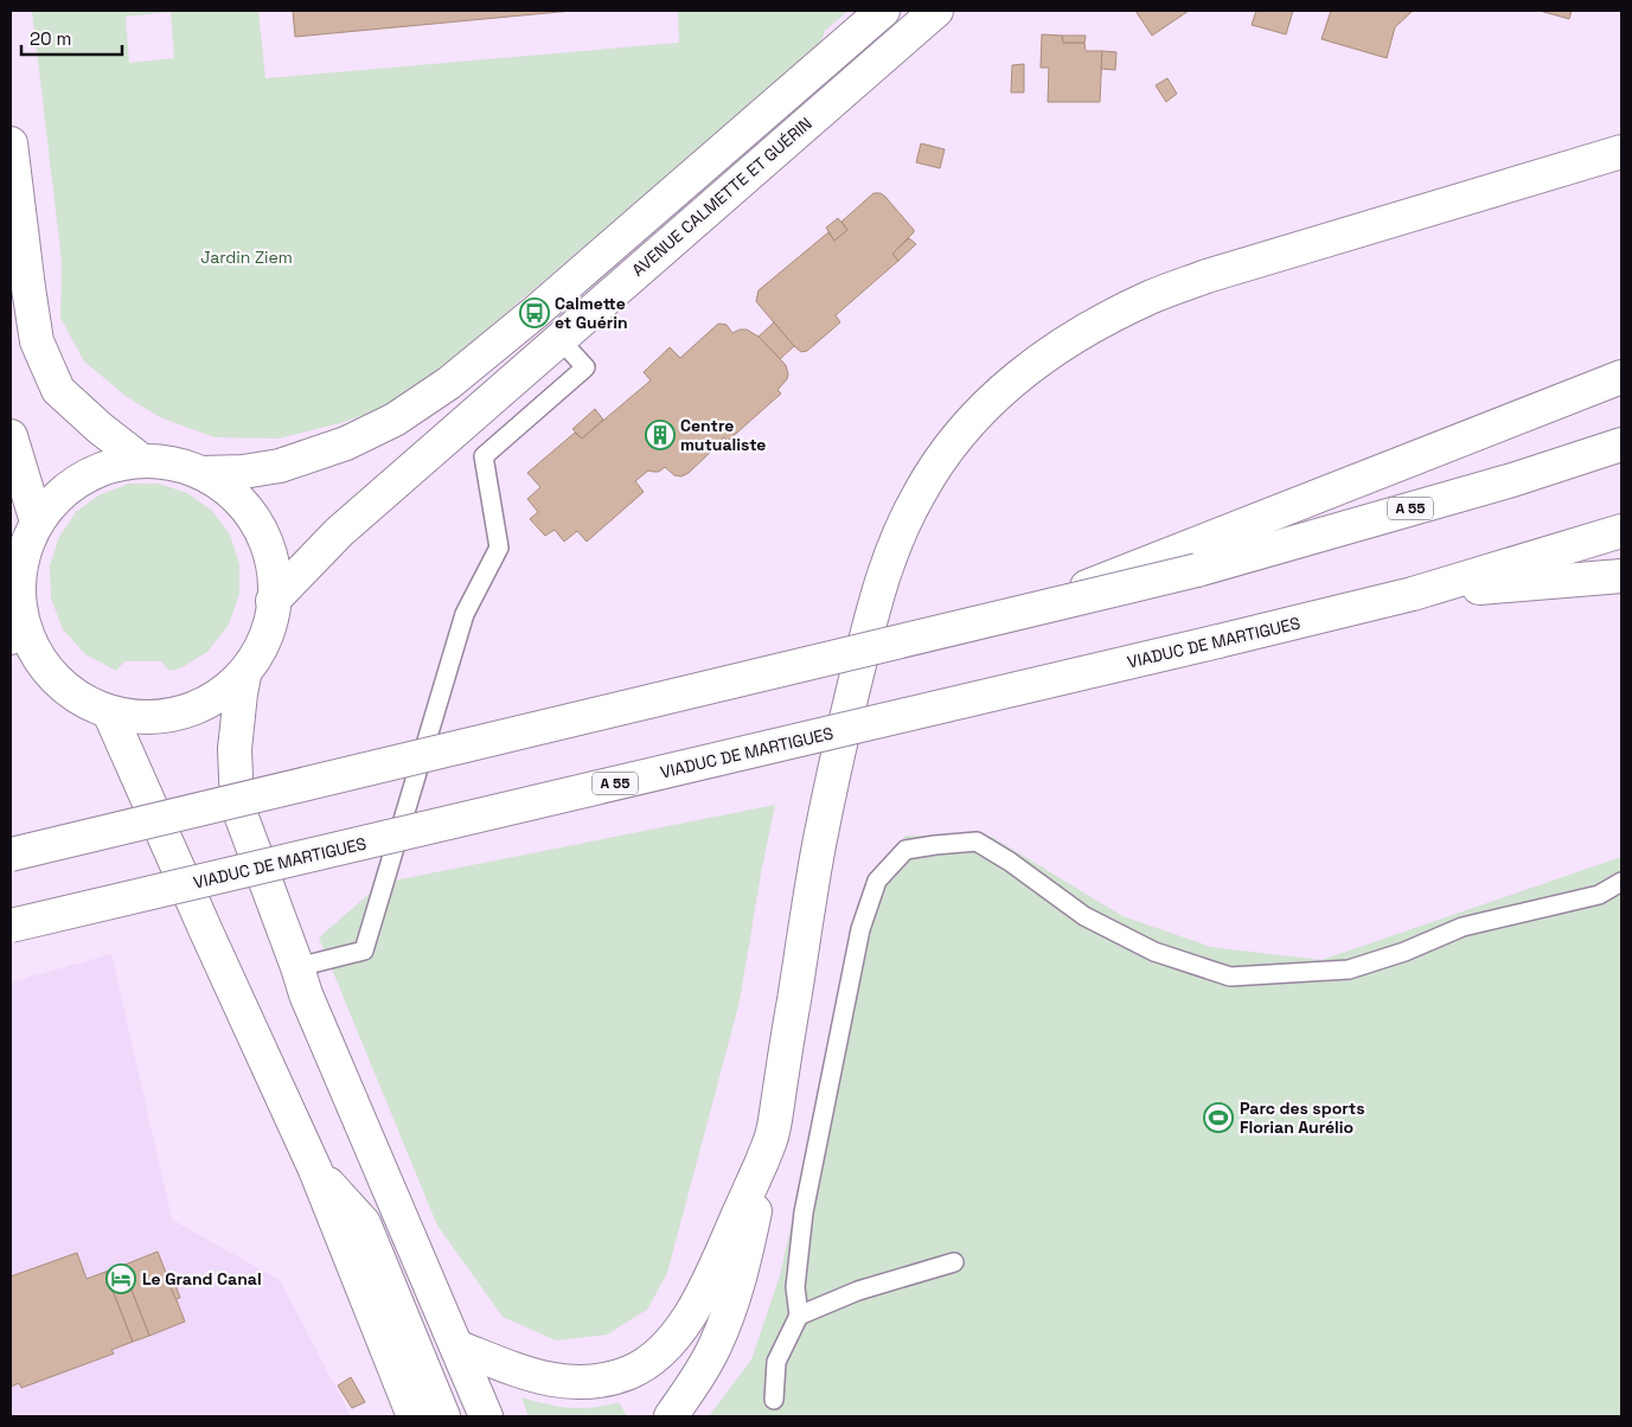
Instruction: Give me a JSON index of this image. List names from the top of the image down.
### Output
{
  "streets": {
    "main road": ["AVENUE CALMETTE ET GUÉRIN", "A 55", "VIADUC DE MARTIGUES"]
  },
  "crossings": [
    ["A 55", "VIADUC DE MARTIGUES"]
  ],
  "parks": ["Jardin Ziem"],
  "places": {
    "bus stop": ["Calmette et Guérin"],
    "building": ["Centre mutualiste"],
    "sports": ["Parc des sports Florian Aurélio"],
    "hotel": ["Le Grand Canal"]
  },
  "scale_bar": "20 m"
}
